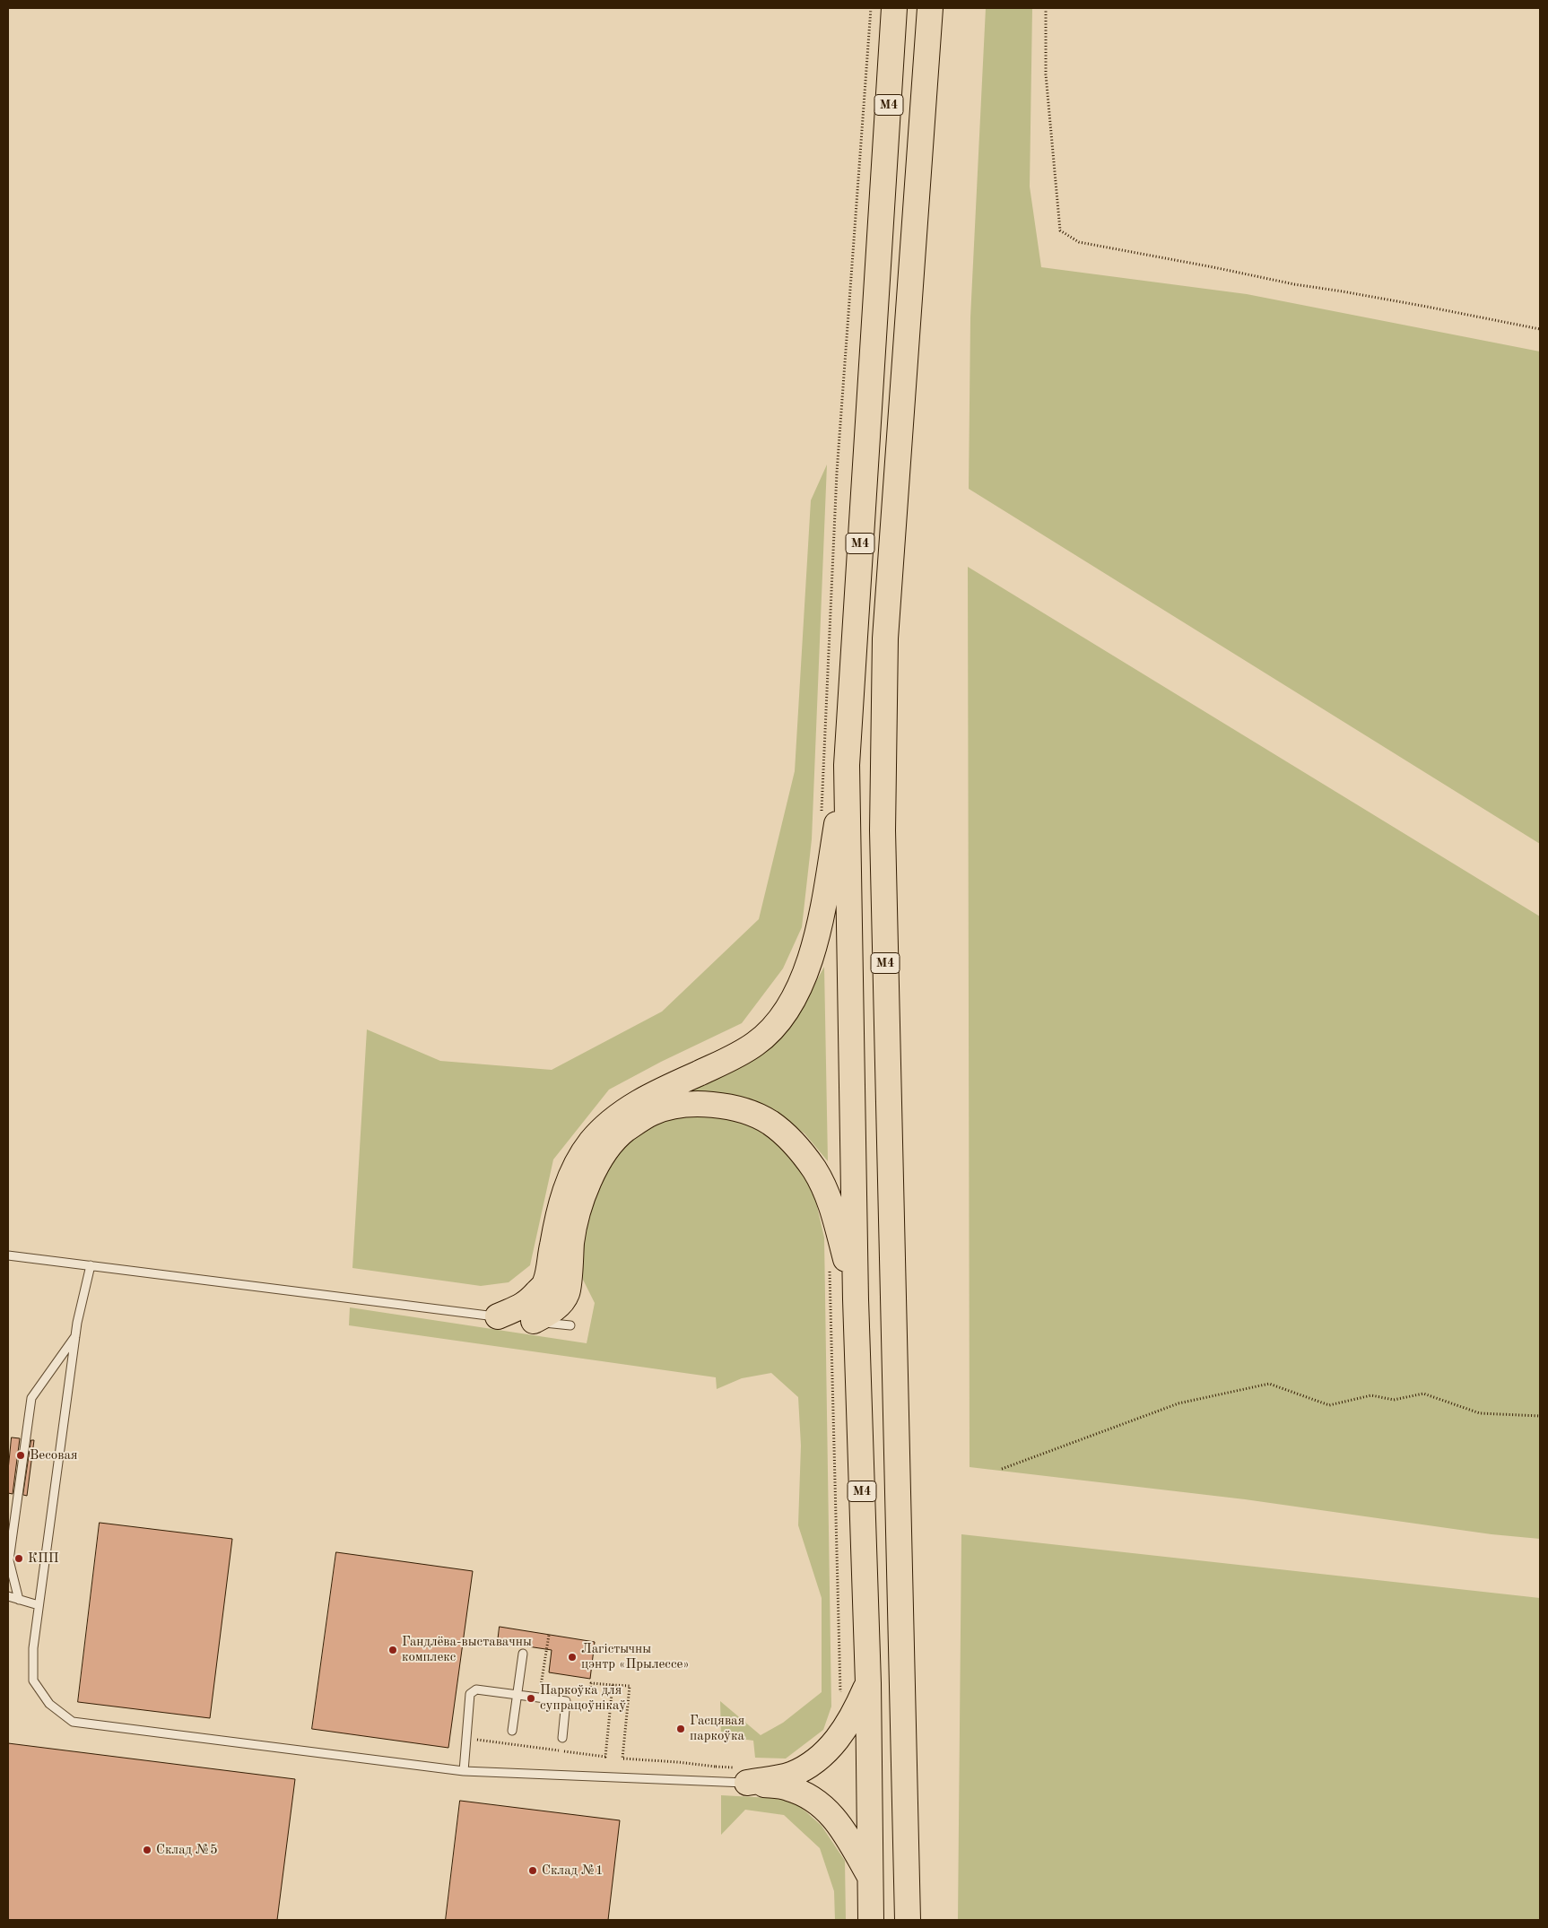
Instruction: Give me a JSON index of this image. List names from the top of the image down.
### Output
{
  "streets": {
    "highway": ["М4"]
  },
  "places": [
    "Весовая",
    "КПП",
    "Гандлёва-выставачны комплекс",
    "Лагістычны цэнтр «Прылессе»",
    "Паркоўка для супрацоўнікаў",
    "Гасцявая паркоўка",
    "Склад №5",
    "Склад №1"
  ]
}
